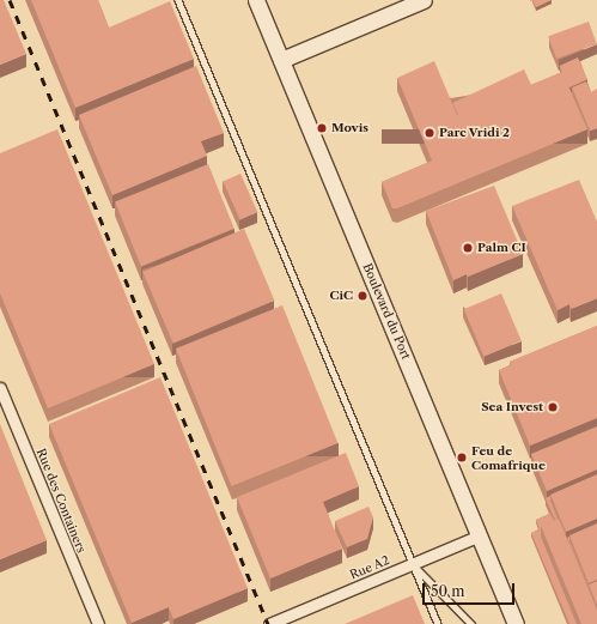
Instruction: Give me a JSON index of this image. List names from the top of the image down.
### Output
{
  "streets": {
    "main road": ["Boulevard du Port"],
    "street": ["Rue des Containers", "Rue A2"]
  },
  "crossings": [
    ["Boulevard du Port", "Rue A2"]
  ],
  "places": [
    "Movis",
    "Parc Vridi 2",
    "Palm CI",
    "CiC",
    "Sea Invest",
    "Feu de Comafrique"
  ],
  "scale_bar": "50 m"
}
